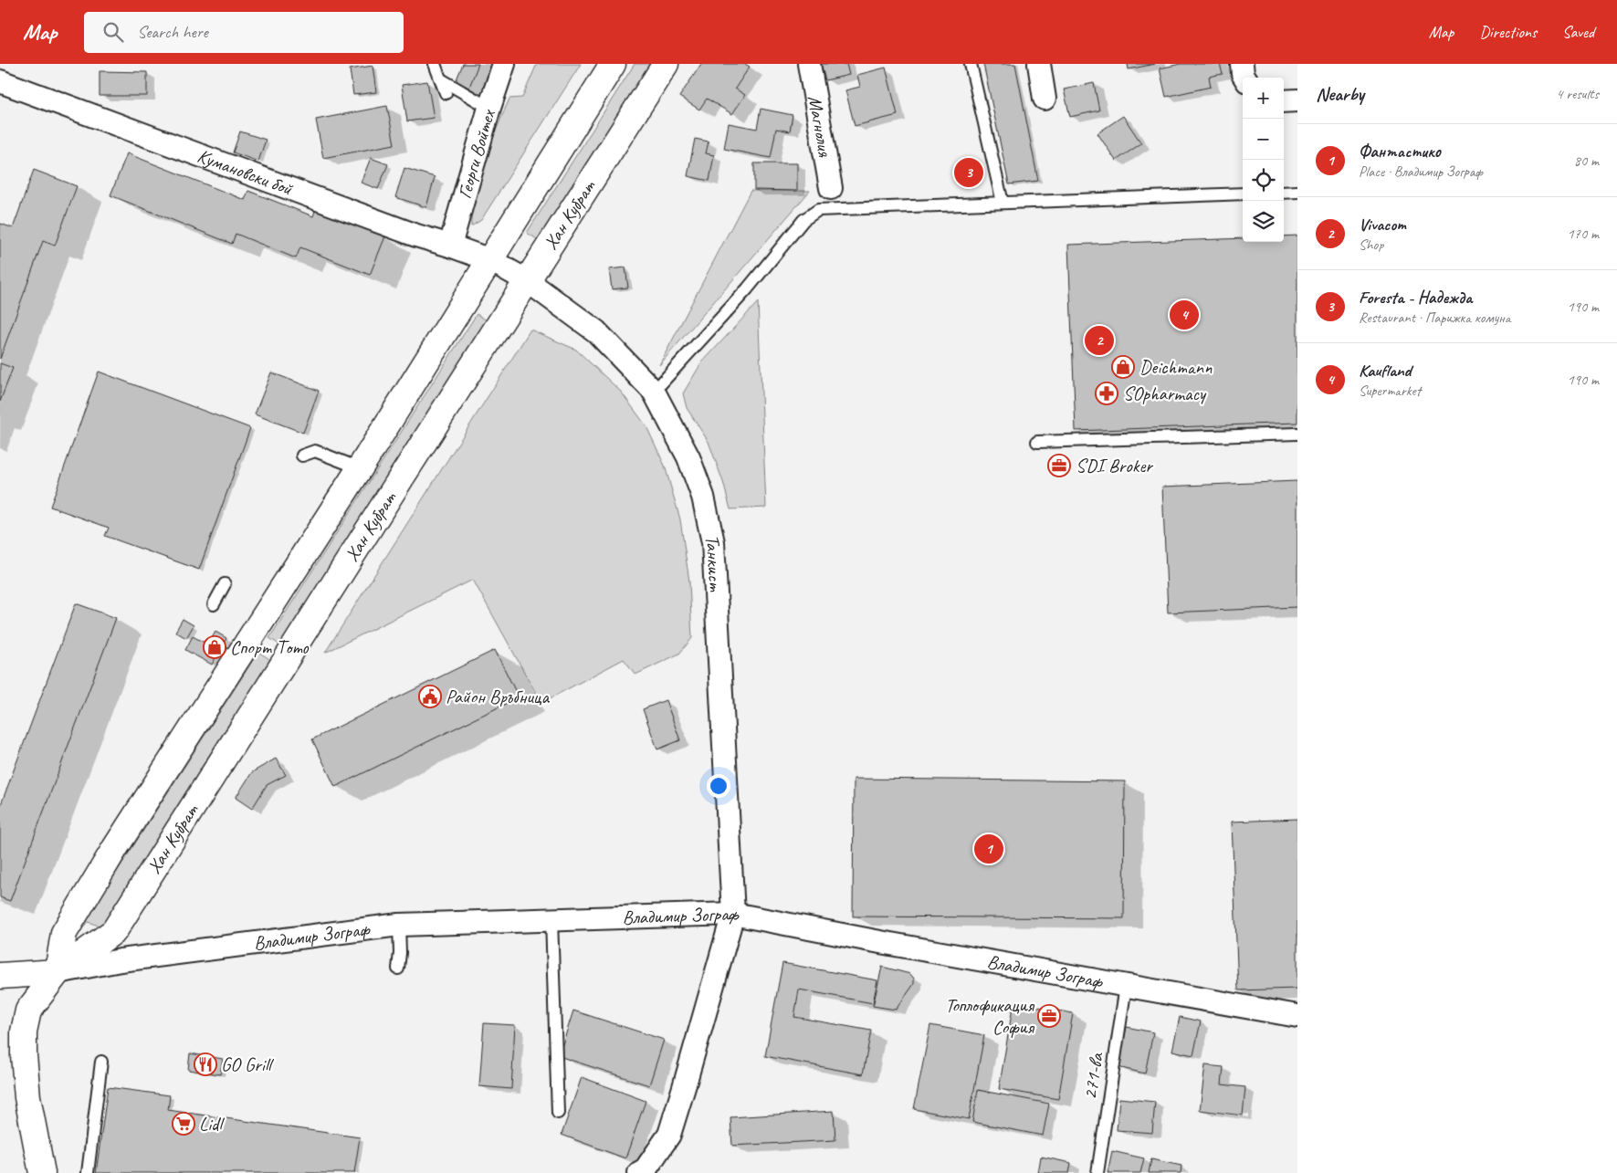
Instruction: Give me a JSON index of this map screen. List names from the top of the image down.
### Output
{
  "streets": {
    "street": [
      "Магнолия",
      "Георги Войтех",
      "Кумановски бой",
      "Хан Кубрат",
      "Танкист",
      "Владимир Зограф"
    ],
    "lane": ["271-ва"]
  },
  "crossings": [
    ["Георги Войтех", "Кумановски бой"],
    ["Кумановски бой", "Хан Кубрат"],
    ["Кумановски бой", "Танкист"],
    ["Хан Кубрат", "Танкист"],
    ["Хан Кубрат", "Владимир Зограф"],
    ["Танкист", "Владимир Зограф"],
    ["Владимир Зограф", "271-ва"]
  ],
  "places": {
    "shop": ["Deichmann", "Спорт Тото"],
    "pharmacy": ["SOpharmacy"],
    "office": ["SDI Broker", "Топлофикация София"],
    "public building": ["Район Връбница"],
    "restaurant": ["GO Grill"],
    "supermarket": ["Lidl"]
  },
  "page": {
    "header": "Map",
    "search": "Search here",
    "nav": ["Map", "Directions", "Saved"],
    "heading": ["Nearby", "4 results"],
    "map_buttons": ["+", "−"],
    "list": [
      {
        "mark": "1",
        "name": "Фантастико",
        "note": "Place · Владимир Зограф",
        "value": "80 m"
      },
      {
        "mark": "2",
        "name": "Vivacom",
        "note": "Shop",
        "value": "170 m"
      },
      {
        "mark": "3",
        "name": "Foresta - Надежда",
        "note": "Restaurant · Парижка комуна",
        "value": "190 m"
      },
      {
        "mark": "4",
        "name": "Kaufland",
        "note": "Supermarket",
        "value": "190 m"
      }
    ],
    "pins": [
      "3",
      "4",
      "2",
      "1"
    ]
  }
}
